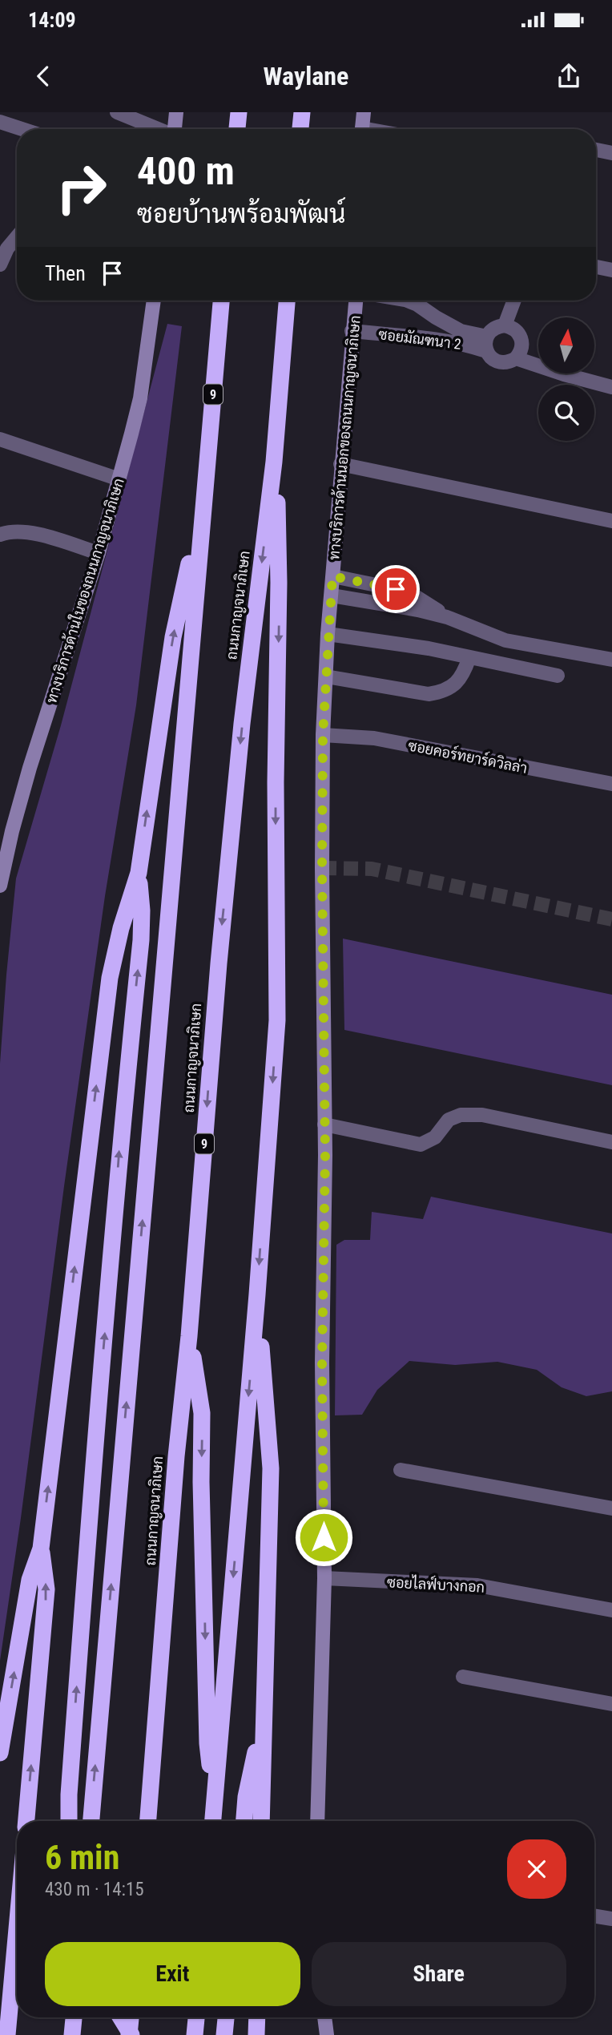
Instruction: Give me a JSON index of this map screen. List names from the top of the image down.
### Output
{
  "streets": {
    "highway": ["9", "ถนนกาญจนาภิเษก"],
    "main road": ["ทางบริการด้านนอกของถนนกาญจนาภิเษก", "ทางบริการด้านในของถนนกาญจนาภิเษก"],
    "street": ["ซอยมัณฑนา 2", "ซอยคอร์ทยาร์ดวิลล่า", "ซอยไลฟ์บางกอก"]
  },
  "crossings": [
    ["ซอยมัณฑนา 2", "ทางบริการด้านนอกของถนนกาญจนาภิเษก"],
    ["ทางบริการด้านนอกของถนนกาญจนาภิเษก", "ซอยคอร์ทยาร์ดวิลล่า"],
    ["ทางบริการด้านนอกของถนนกาญจนาภิเษก", "ซอยไลฟ์บางกอก"]
  ],
  "north": "top",
  "page": {
    "status": "14:09",
    "header": "Waylane",
    "turn": ["400 m", "ซอยบ้านพร้อมพัฒน์"],
    "then": "Then",
    "heading": ["6 min", "430 m · 14:15"],
    "buttons": ["Exit", "Share"]
  }
}
